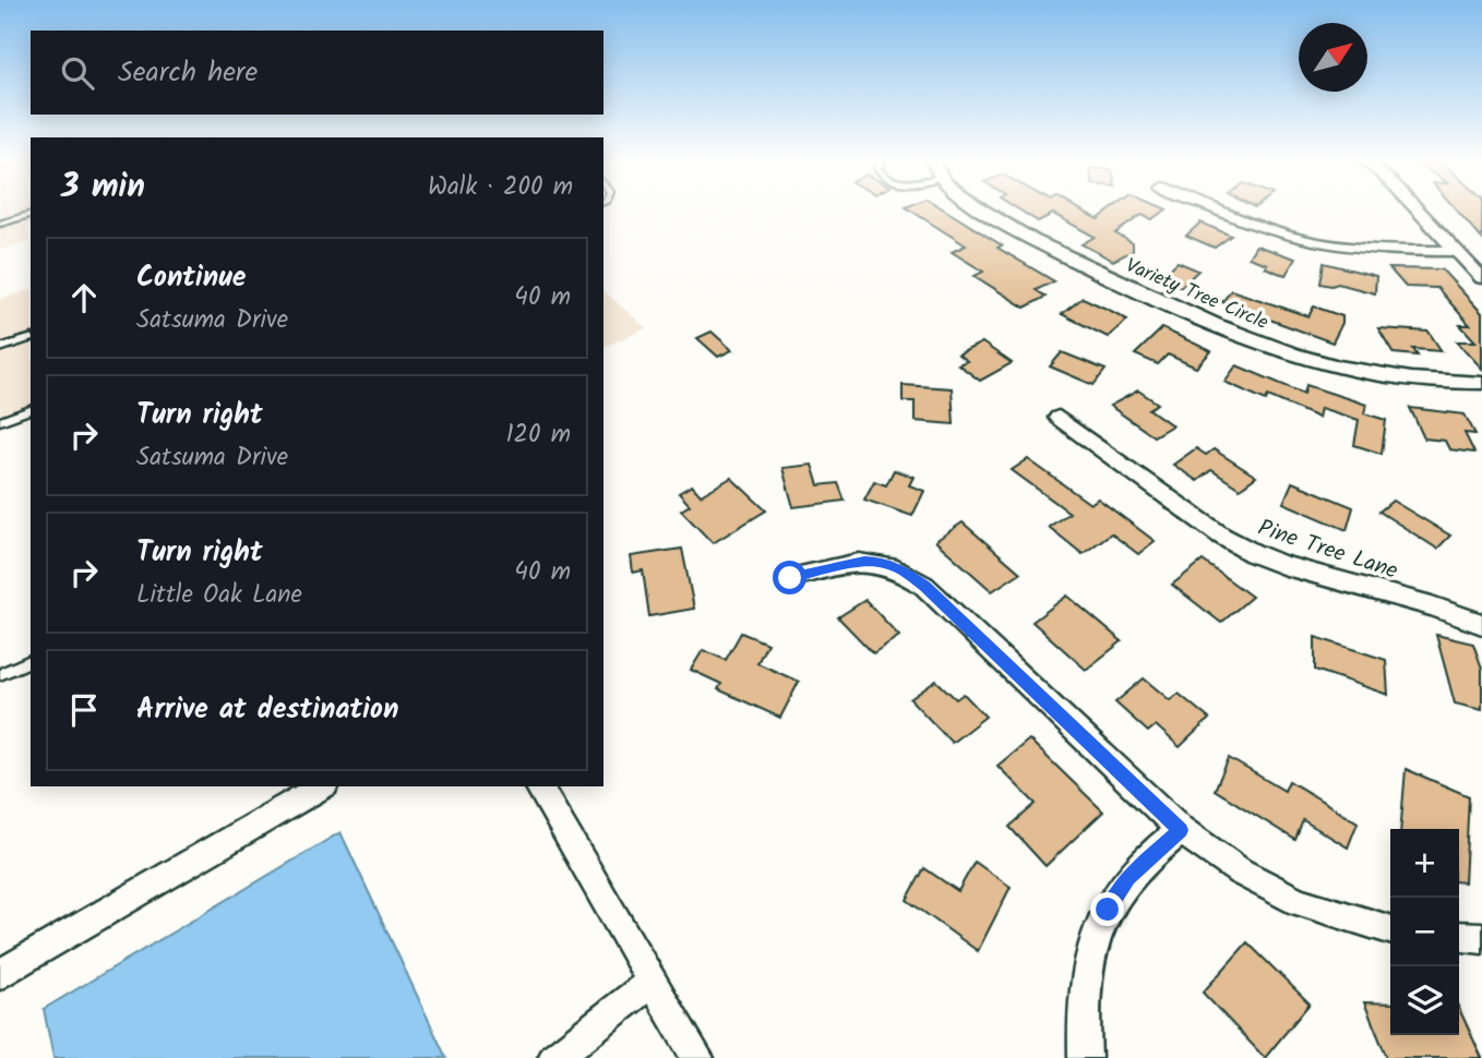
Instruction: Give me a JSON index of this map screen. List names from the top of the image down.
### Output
{
  "streets": {
    "street": ["Variety Tree Circle", "Pine Tree Lane"]
  },
  "north": "top right",
  "page": {
    "search": "Search here",
    "heading": ["3 min", "Walk · 200 m"],
    "list": [
      ["Continue", "Satsuma Drive", "40 m"],
      ["Turn right", "Satsuma Drive", "120 m"],
      ["Turn right", "Little Oak Lane", "40 m"],
      "Arrive at destination"
    ],
    "map_buttons": ["+", "−"]
  }
}
